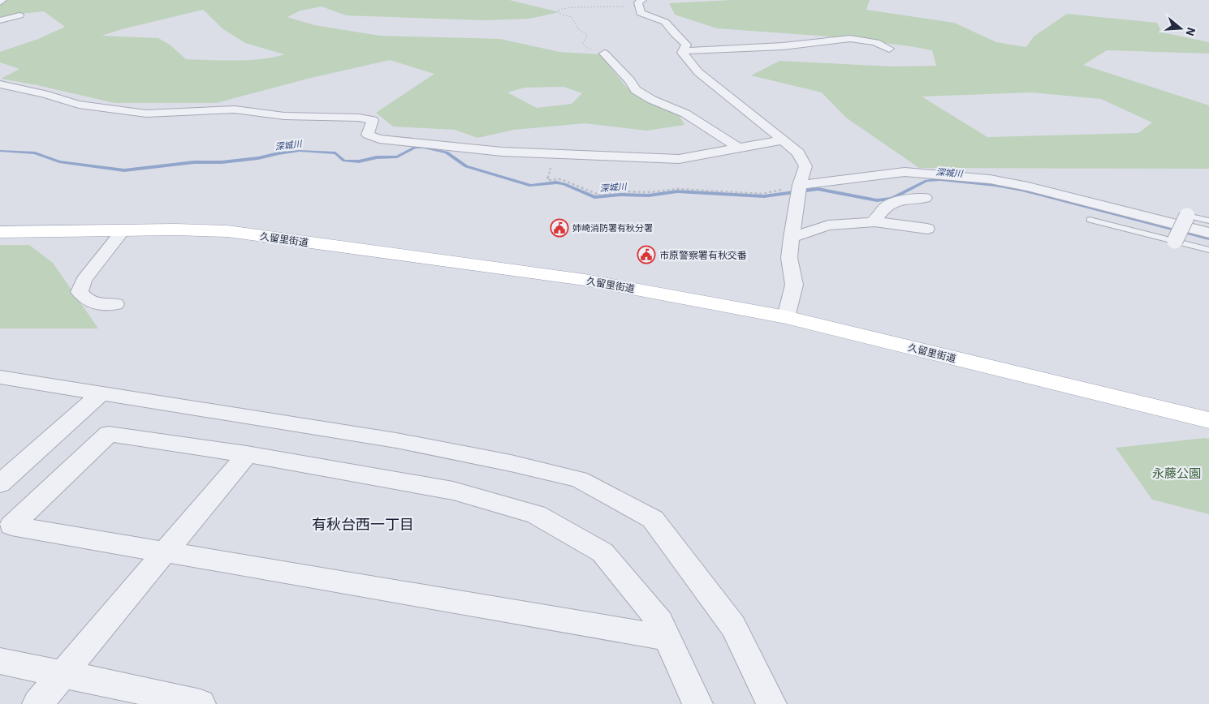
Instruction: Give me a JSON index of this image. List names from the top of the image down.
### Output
{
  "streets": {
    "main road": ["久留里街道"]
  },
  "districts": ["有秋台西一丁目"],
  "water": ["深城川"],
  "parks": ["永藤公園"],
  "places": {
    "public building": ["姉崎消防署有秋分署", "市原警察署有秋交番"]
  },
  "north": "right"
}
